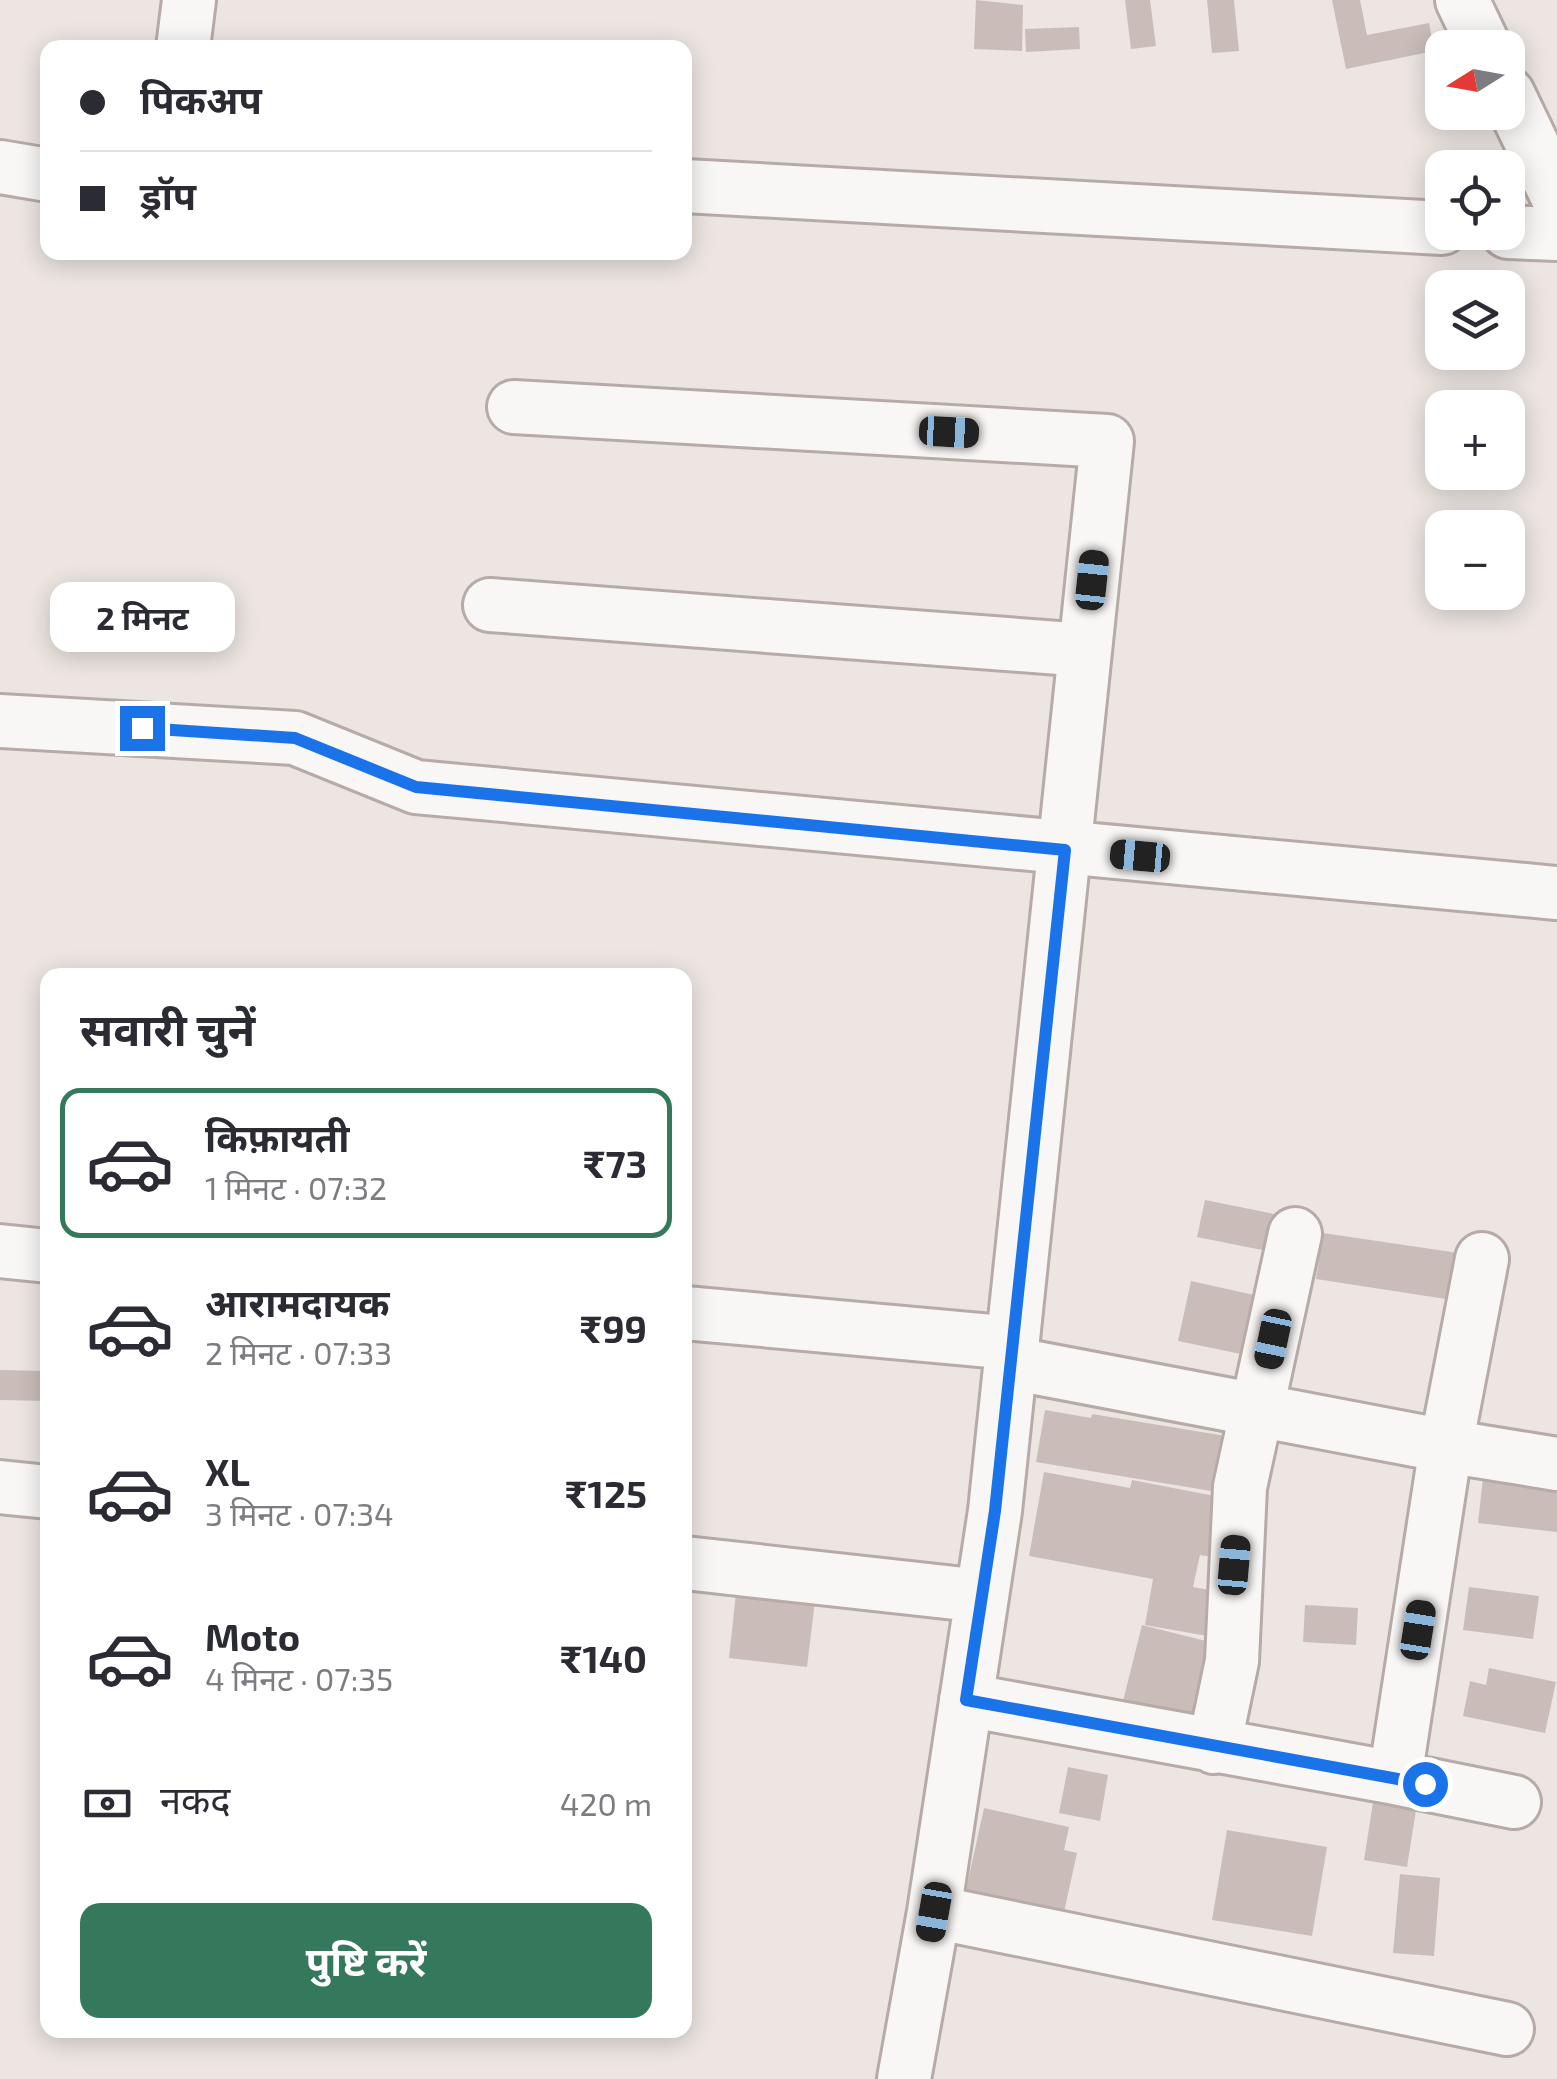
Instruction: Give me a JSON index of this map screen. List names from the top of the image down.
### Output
{
  "north": "left",
  "page": {
    "map_buttons": ["+", "−"],
    "banner": ["पिकअप", "ड्रॉप"],
    "bubble": "2 मिनट",
    "heading": "सवारी चुनें",
    "list": [
      {
        "name": "किफ़ायती",
        "note": "1 मिनट · 07:32",
        "value": "₹73"
      },
      {
        "name": "आरामदायक",
        "note": "2 मिनट · 07:33",
        "value": "₹99"
      },
      {
        "name": "XL",
        "note": "3 मिनट · 07:34",
        "value": "₹125"
      },
      {
        "name": "Moto",
        "note": "4 मिनट · 07:35",
        "value": "₹140"
      }
    ],
    "pay": ["नकद", "420 m"],
    "buttons": "पुष्टि करें"
  }
}
